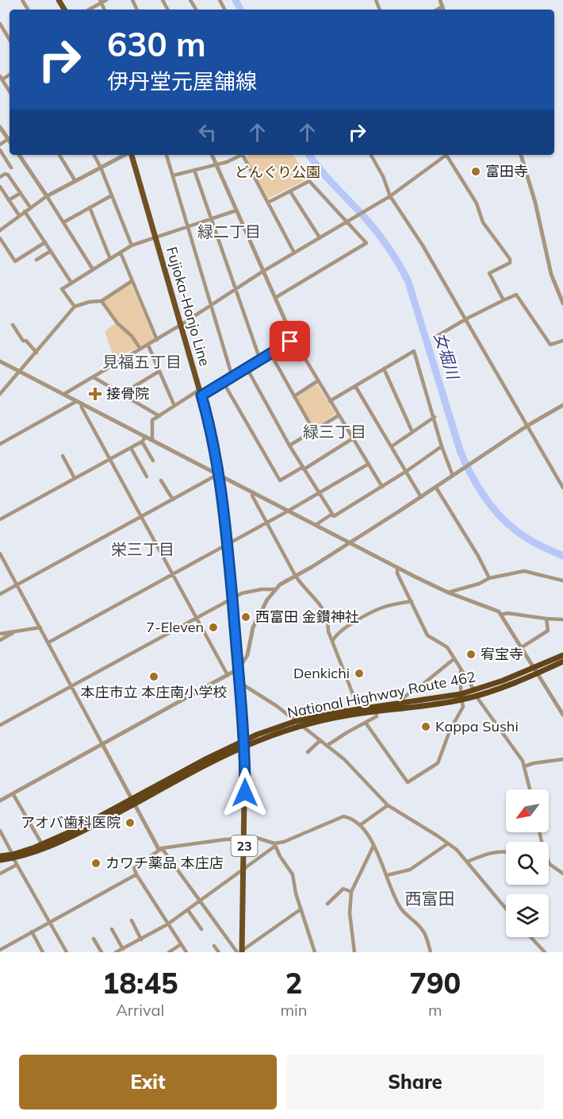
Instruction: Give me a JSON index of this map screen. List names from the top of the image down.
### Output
{
  "streets": {
    "highway": ["National Highway Route 462"],
    "main road": ["Fujioka-Honjo Line", "23"]
  },
  "crossings": [
    ["Fujioka-Honjo Line", "National Highway Route 462"]
  ],
  "districts": [
    "緑二丁目",
    "見福五丁目",
    "緑三丁目",
    "栄三丁目",
    "西富田"
  ],
  "water": ["女堀川"],
  "parks": ["どんぐり公園"],
  "places": {
    "other": [
      "富田寺",
      "西富田 金鑚神社",
      "7-Eleven",
      "宥宝寺",
      "Denkichi",
      "本庄市立 本庄南小学校",
      "Kappa Sushi",
      "アオバ歯科医院",
      "カワチ薬品 本庄店"
    ],
    "health": ["接骨院"]
  },
  "north": "bottom left",
  "page": {
    "turn": ["630 m", "伊丹堂元屋舗線"],
    "eta": [
      "18:45",
      "Arrival",
      "2",
      "min",
      "790",
      "m"
    ],
    "buttons": ["Exit", "Share"]
  }
}
